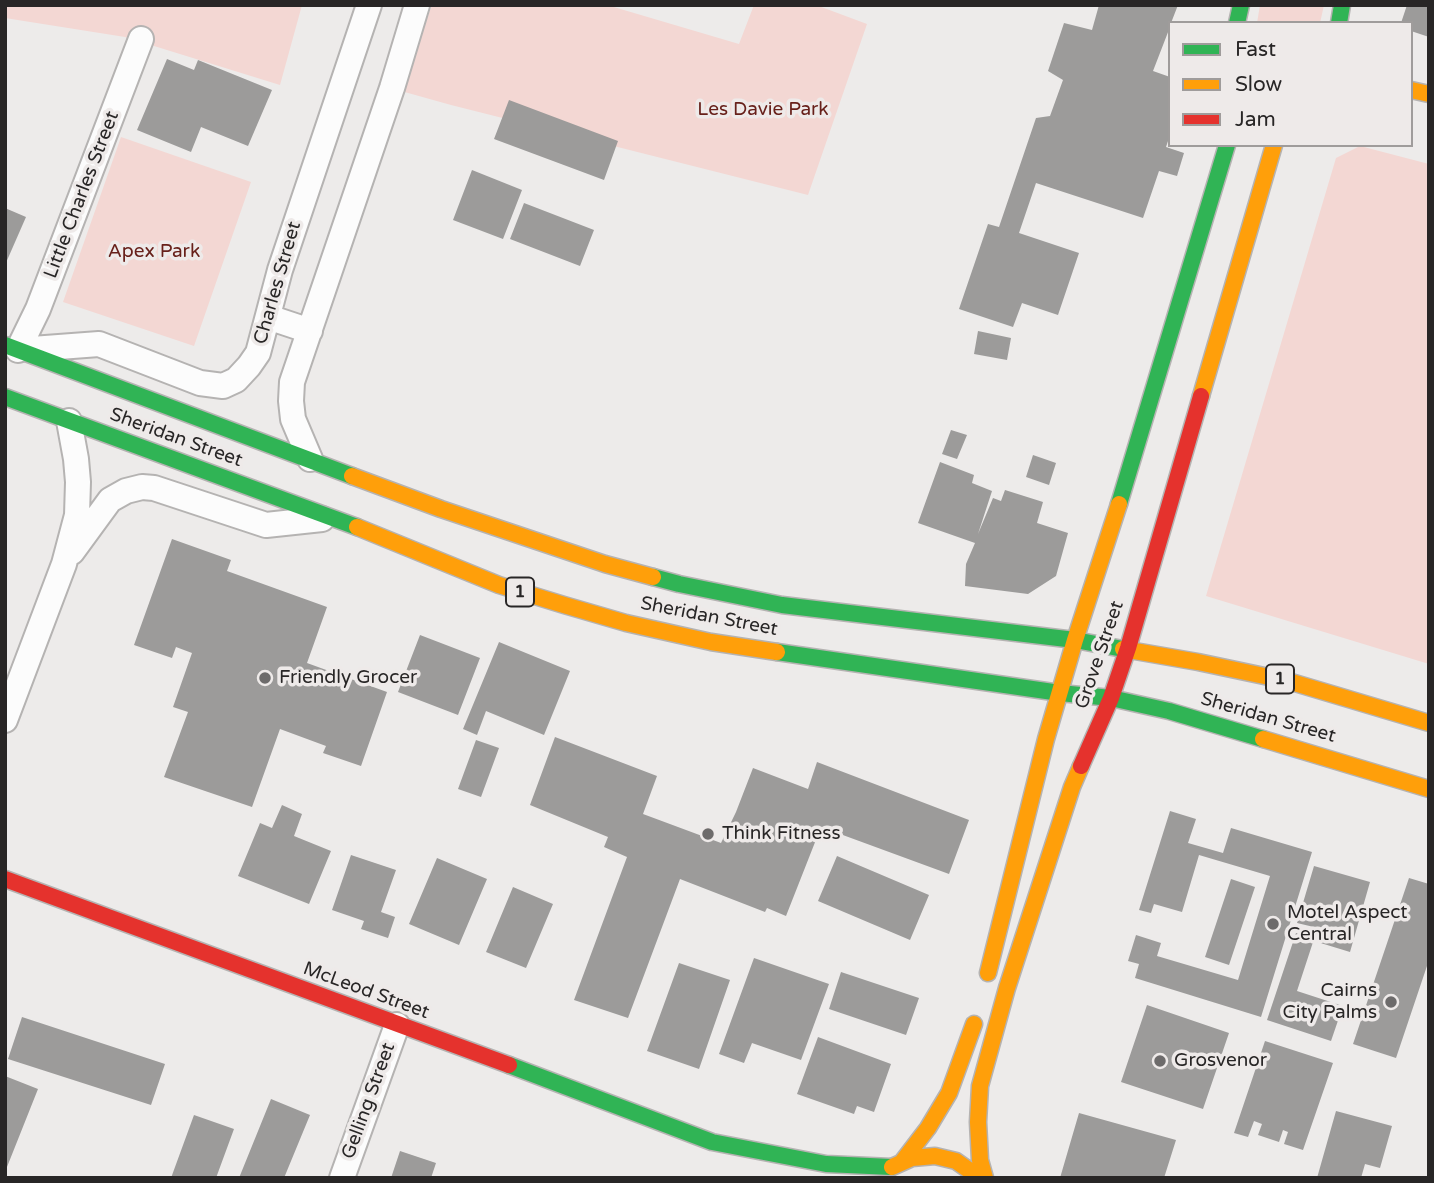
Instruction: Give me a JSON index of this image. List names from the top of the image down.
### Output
{
  "streets": {
    "main road": [
      "Sheridan Street",
      "1",
      "Grove Street",
      "McLeod Street"
    ],
    "street": ["Little Charles Street", "Charles Street", "Gelling Street"]
  },
  "crossings": [
    ["Little Charles Street", "Charles Street"],
    ["Little Charles Street", "Sheridan Street"],
    ["Charles Street", "Sheridan Street"],
    ["Sheridan Street", "Grove Street"],
    ["McLeod Street", "Gelling Street"]
  ],
  "parks": ["Les Davie Park", "Apex Park"],
  "places": [
    "Friendly Grocer",
    "Think Fitness",
    "Motel Aspect Central",
    "Cairns City Palms",
    "Grosvenor"
  ],
  "legend": ["Fast", "Slow", "Jam"]
}
